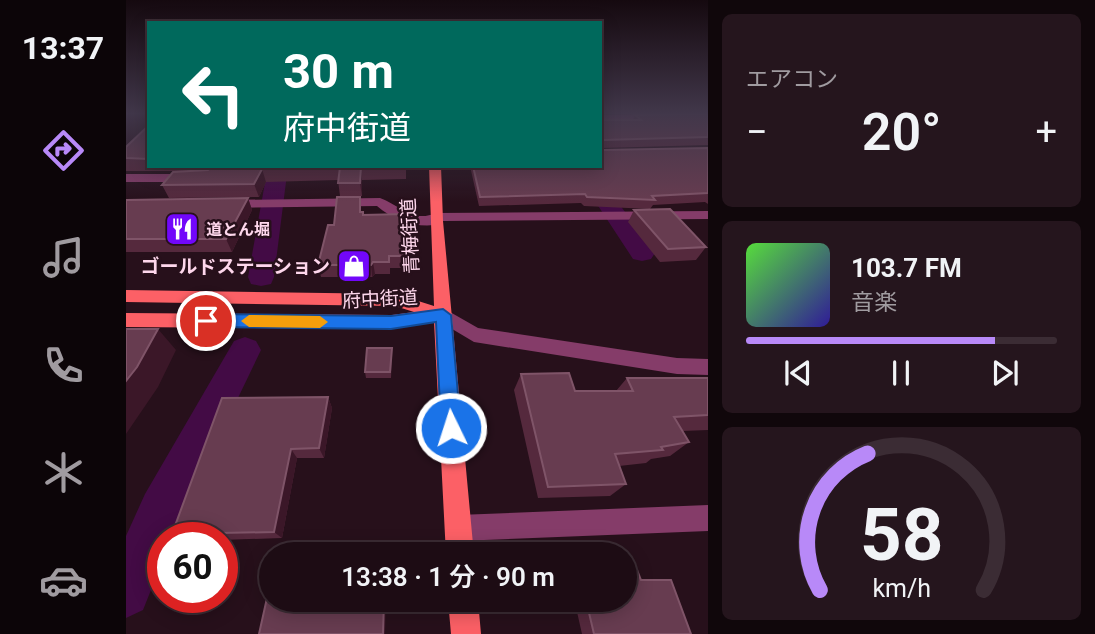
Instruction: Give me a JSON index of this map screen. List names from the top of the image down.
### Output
{
  "streets": {
    "main road": ["青梅街道", "府中街道"]
  },
  "crossings": [
    ["青梅街道", "府中街道"]
  ],
  "places": {
    "restaurant": ["道とん堀"],
    "shop": ["ゴールドステーション"]
  },
  "page": {
    "tabs": "13:37",
    "tile": "エアコン",
    "turn": ["30 m", "府中街道"],
    "heat": ["−", "20°", "+"],
    "song": ["103.7 FM", "音楽"],
    "limit": "60",
    "trip": "13:38 · 1 分 · 90 m",
    "gauge": ["58", "km/h"]
  }
}
